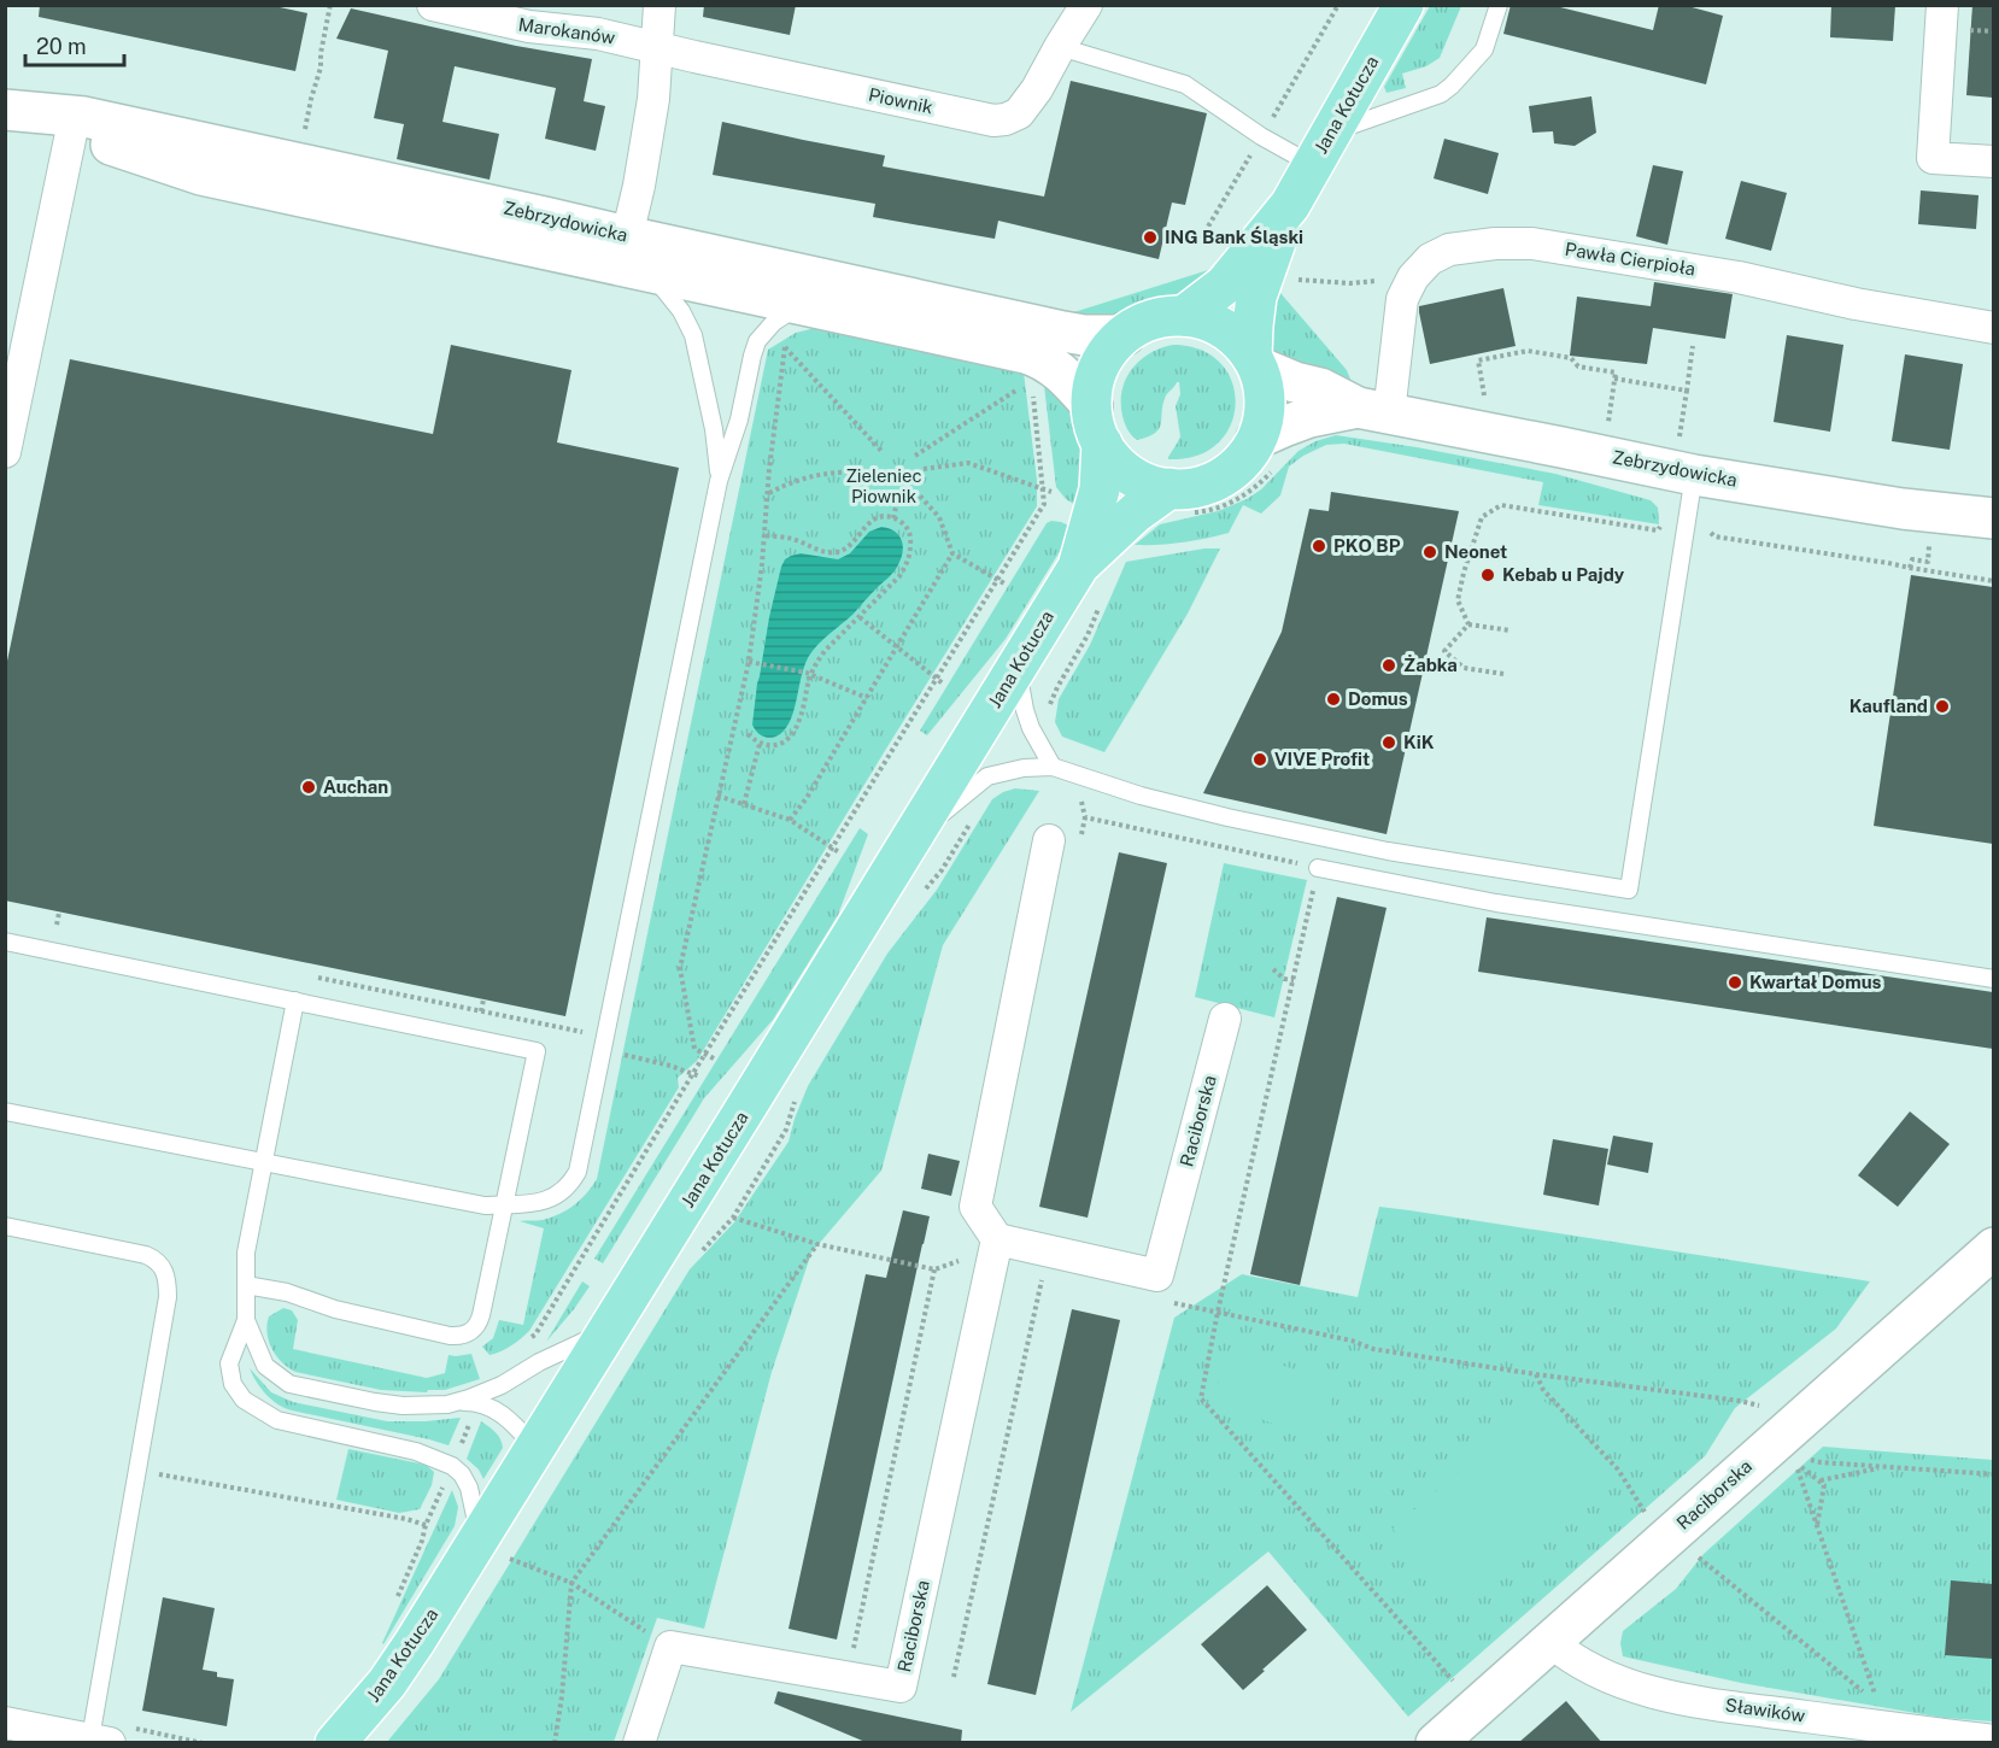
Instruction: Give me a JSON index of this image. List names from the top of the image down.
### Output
{
  "streets": {
    "main road": ["Jana Kotucza"],
    "street": [
      "Marokanów",
      "Piownik",
      "Zebrzydowicka",
      "Pawła Cierpioła",
      "Raciborska",
      "Sławików"
    ]
  },
  "crossings": [
    ["Marokanów", "Piownik"],
    ["Jana Kotucza", "Zebrzydowicka"],
    ["Zebrzydowicka", "Pawła Cierpioła"],
    ["Raciborska", "Sławików"]
  ],
  "parks": ["Zieleniec Piownik"],
  "places": [
    "ING Bank Śląski",
    "PKO BP",
    "Neonet",
    "Kebab u Pajdy",
    "Żabka",
    "Domus",
    "Kaufland",
    "KiK",
    "VIVE Profit",
    "Auchan",
    "Kwartał Domus"
  ],
  "scale_bar": "20 m"
}
